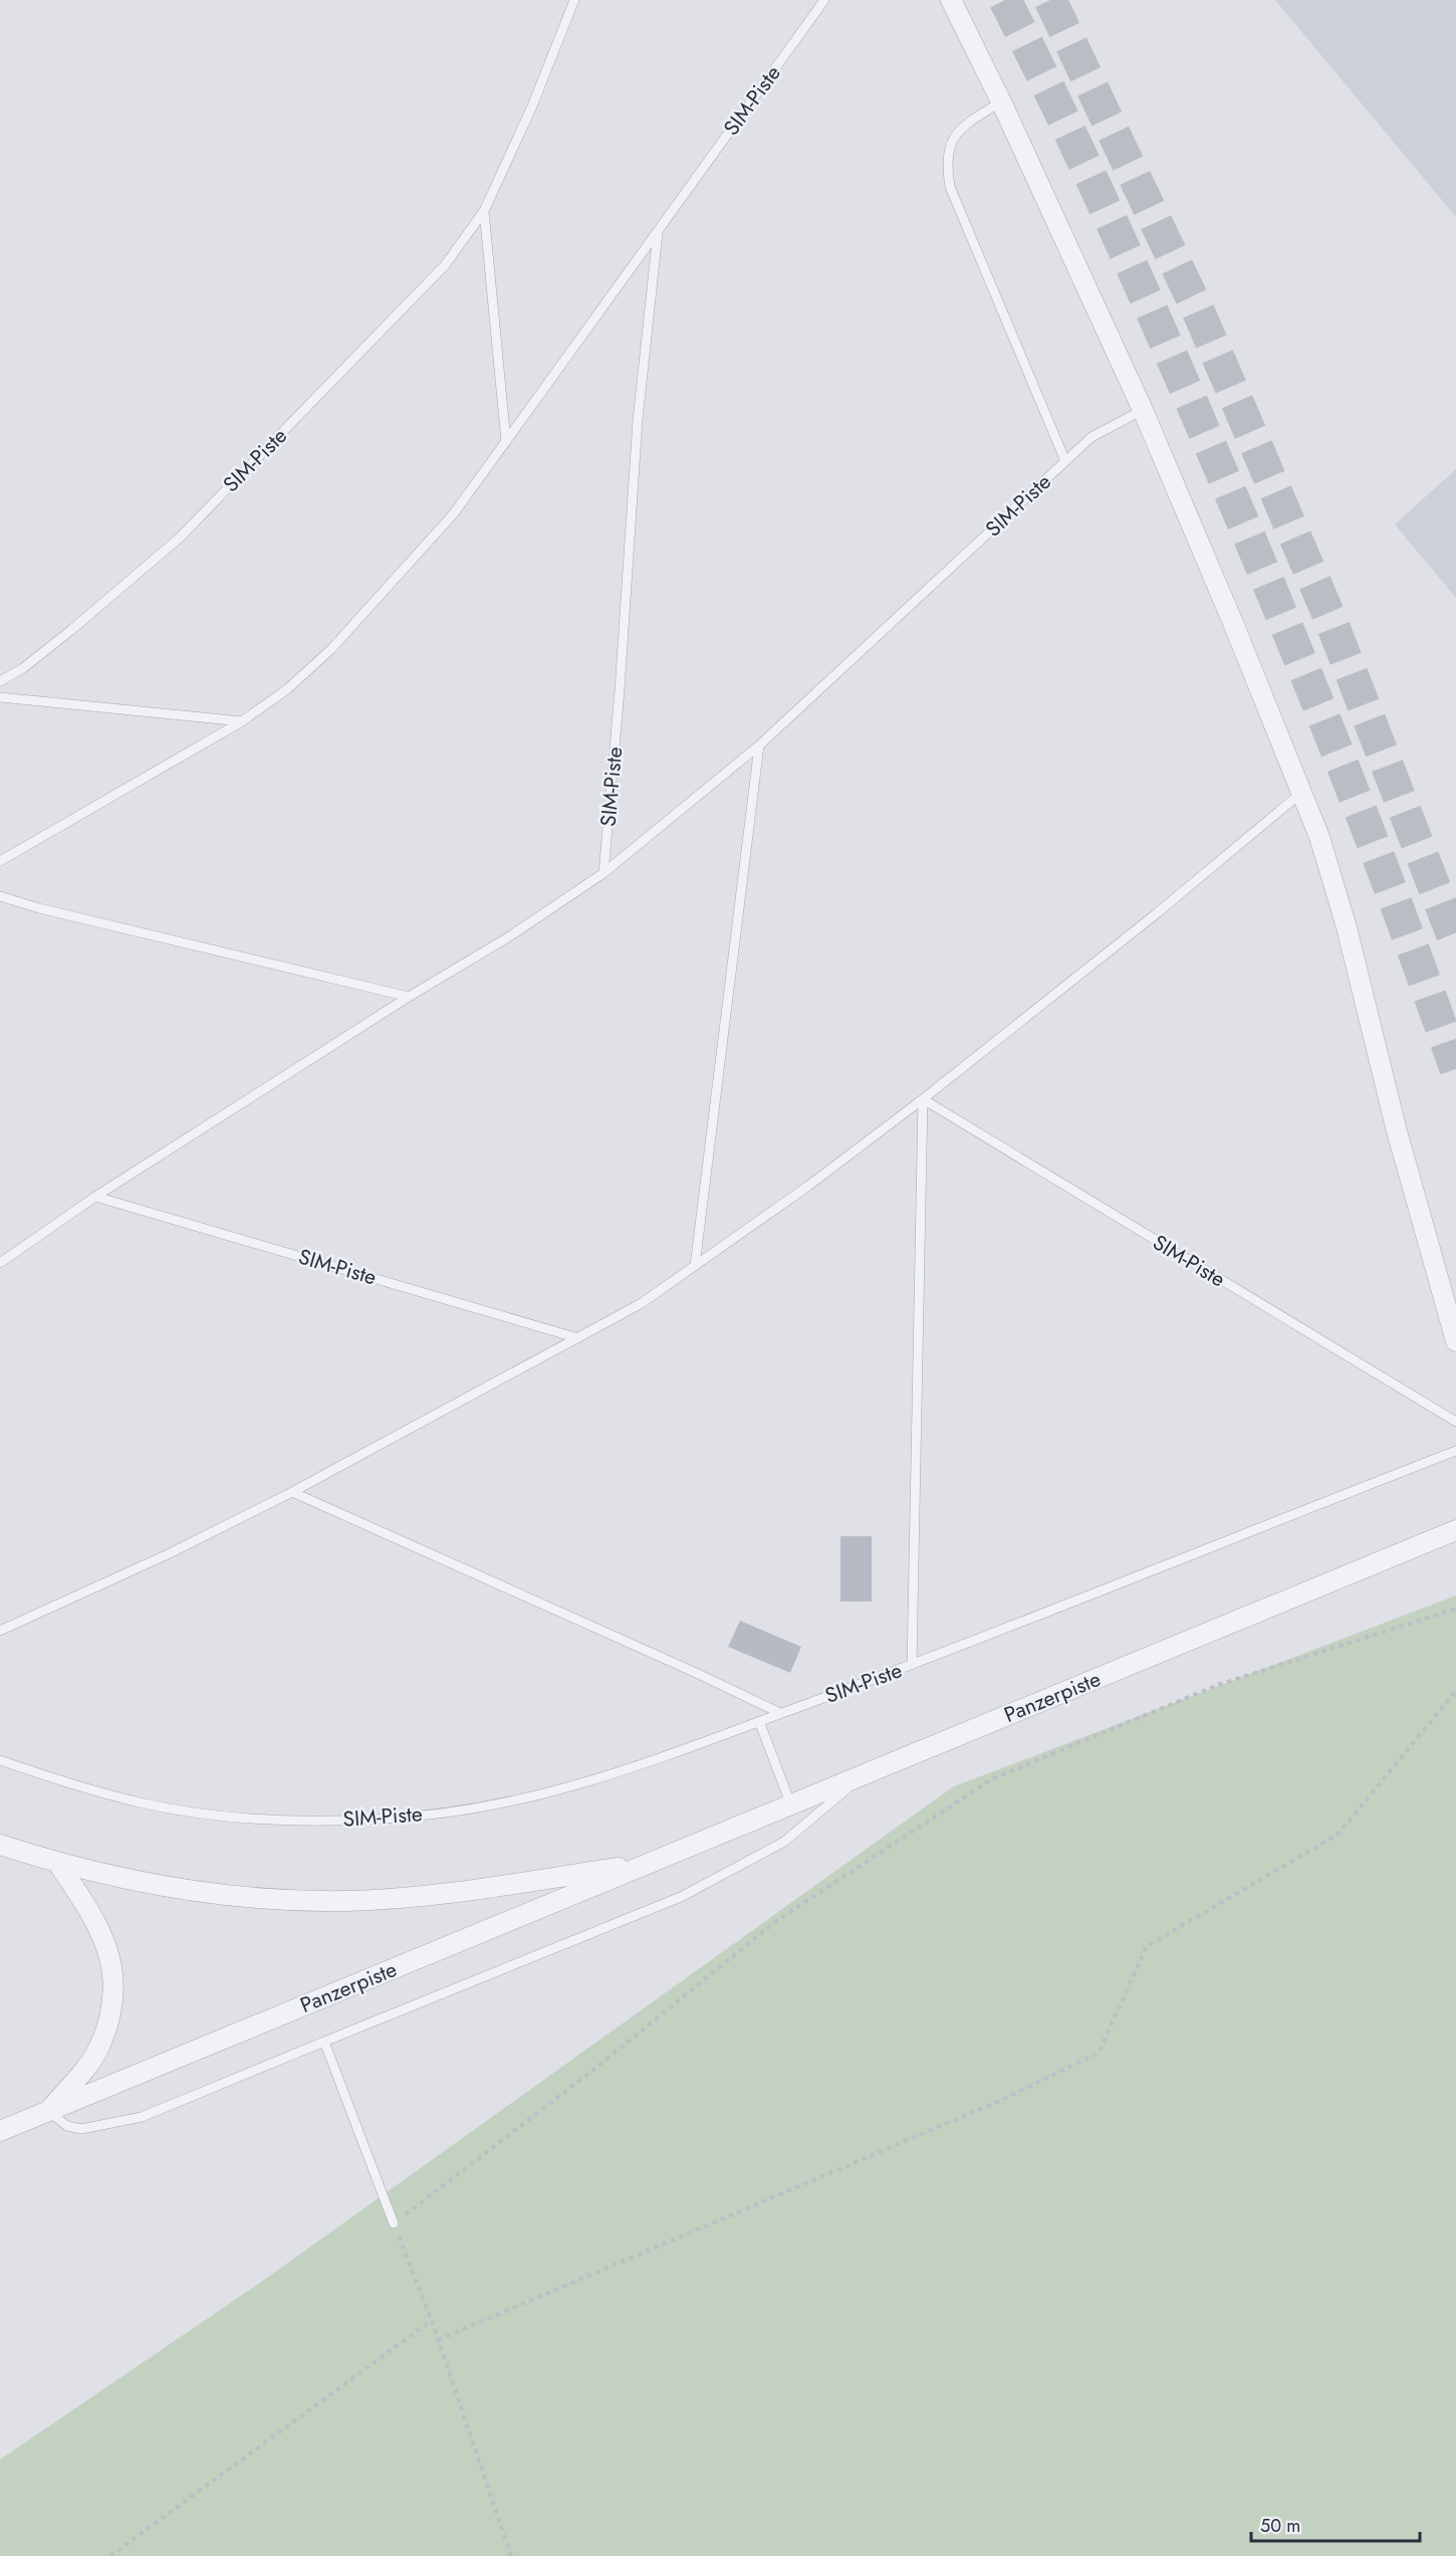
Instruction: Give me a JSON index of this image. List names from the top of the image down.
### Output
{
  "streets": {
    "street": ["Panzerpiste"],
    "lane": ["SIM-Piste"]
  },
  "scale_bar": "50 m"
}
